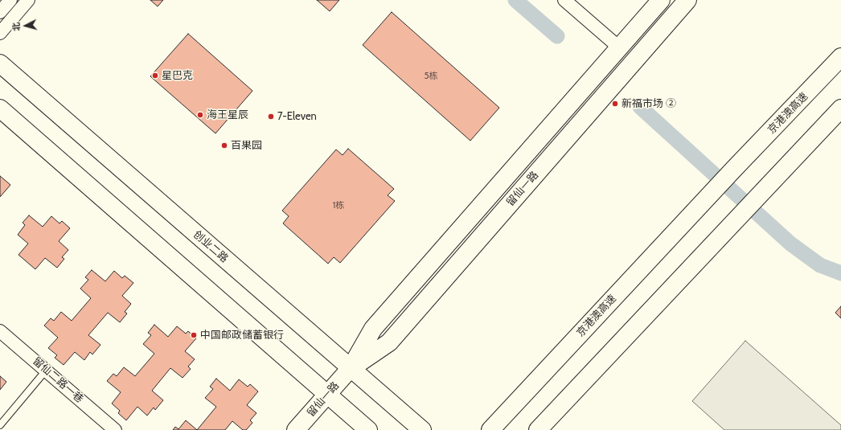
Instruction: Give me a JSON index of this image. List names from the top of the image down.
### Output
{
  "streets": {
    "main road": ["京港澳高速", "留仙一路", "创业二路"],
    "street": ["留仙二路一巷"]
  },
  "crossings": [
    ["留仙一路", "创业二路"]
  ],
  "places": [
    "星巴克",
    "新福市场 ②",
    "海王星辰",
    "7-Eleven",
    "百果园",
    "中国邮政储蓄银行"
  ],
  "house_numbers": ["5栋", "1栋"],
  "north": "left"
}
